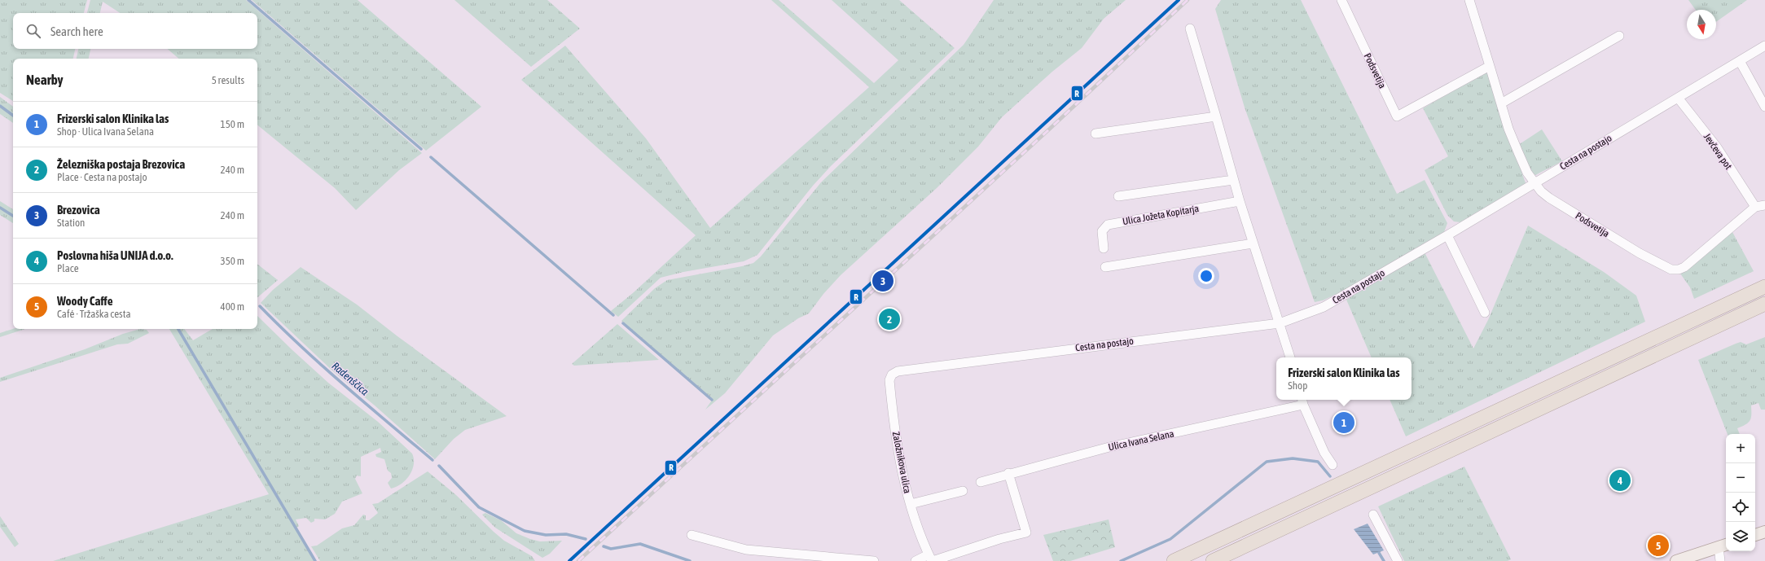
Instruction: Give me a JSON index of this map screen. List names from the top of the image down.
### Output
{
  "streets": {
    "street": [
      "Podsvetija",
      "Jevčeva pot",
      "Cesta na postajo",
      "Ulica Jožeta Kopitarja",
      "Ulica Ivana Selana",
      "Založnikova ulica"
    ]
  },
  "crossings": [
    ["Podsvetija", "Jevčeva pot"],
    ["Podsvetija", "Cesta na postajo"],
    ["Jevčeva pot", "Cesta na postajo"],
    ["Cesta na postajo", "Založnikova ulica"]
  ],
  "water": ["Radenščica"],
  "lines": ["transit line R"],
  "north": "bottom",
  "page": {
    "search": "Search here",
    "heading": ["Nearby", "5 results"],
    "list": [
      {
        "mark": "1",
        "name": "Frizerski salon Klinika las",
        "note": "Shop · Ulica Ivana Selana",
        "value": "150 m"
      },
      {
        "mark": "2",
        "name": "Železniška postaja Brezovica",
        "note": "Place · Cesta na postajo",
        "value": "240 m"
      },
      {
        "mark": "3",
        "name": "Brezovica",
        "note": "Station",
        "value": "240 m"
      },
      {
        "mark": "4",
        "name": "Poslovna hiša UNIJA d.o.o.",
        "note": "Place",
        "value": "350 m"
      },
      {
        "mark": "5",
        "name": "Woody Caffe",
        "note": "Café · Tržaška cesta",
        "value": "400 m"
      }
    ],
    "pins": [
      "3",
      "2",
      "1",
      "4",
      "5"
    ],
    "popup": ["Frizerski salon Klinika las", "Shop"],
    "map_buttons": ["+", "−"]
  }
}
